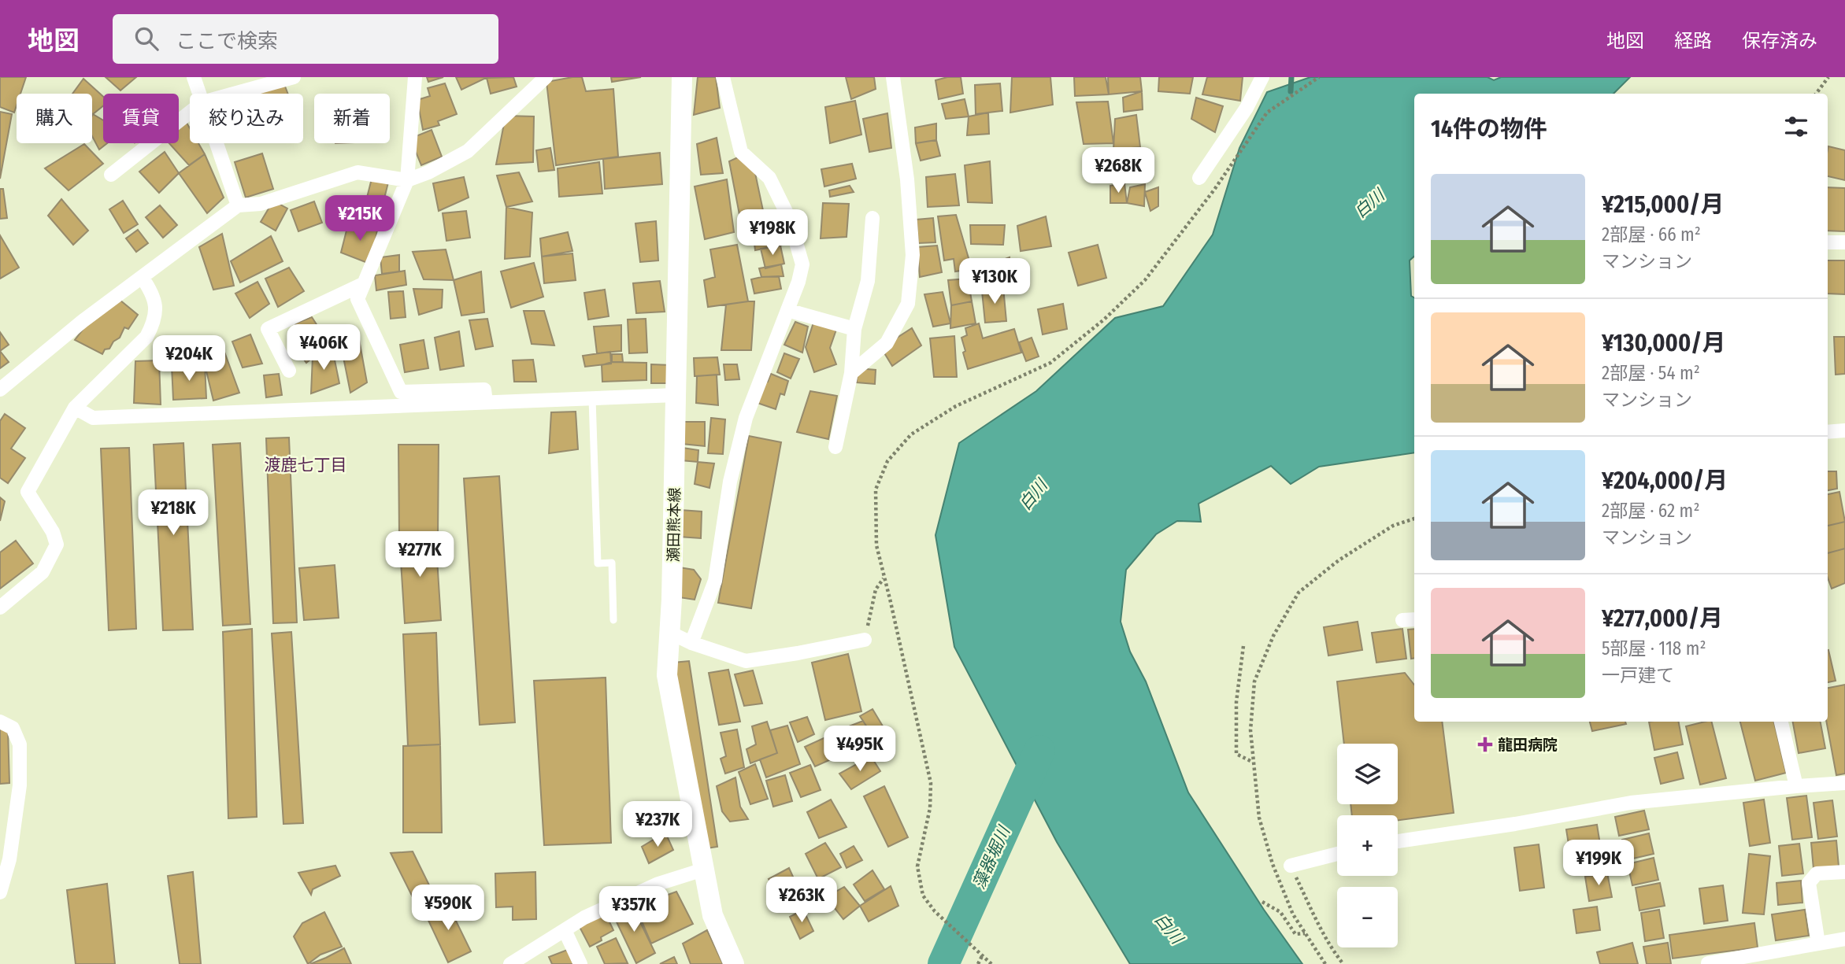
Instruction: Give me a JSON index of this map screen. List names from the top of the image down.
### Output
{
  "streets": {
    "main road": ["瀬田熊本線"]
  },
  "districts": ["渡鹿七丁目"],
  "water": ["白川", "藻器堀川"],
  "places": {
    "health": ["龍田病院"]
  },
  "page": {
    "header": "地図",
    "search": "ここで検索",
    "nav": ["地図", "経路", "保存済み"],
    "chip": [
      "購入",
      "賃貸",
      "絞り込み",
      "新着"
    ],
    "heading": "14件の物件",
    "price": [
      "¥268K",
      "¥215K",
      "¥198K",
      "¥130K",
      "¥406K",
      "¥204K",
      "¥218K",
      "¥277K",
      "¥495K",
      "¥237K",
      "¥199K",
      "¥263K",
      "¥590K",
      "¥357K"
    ],
    "list": [
      {
        "name": "¥215,000/月",
        "note": "2部屋 · 66 m² · マンション"
      },
      {
        "name": "¥130,000/月",
        "note": "2部屋 · 54 m² · マンション"
      },
      {
        "name": "¥204,000/月",
        "note": "2部屋 · 62 m² · マンション"
      },
      {
        "name": "¥277,000/月",
        "note": "5部屋 · 118 m² · 一戸建て"
      }
    ],
    "map_buttons": ["+", "−"]
  }
}
